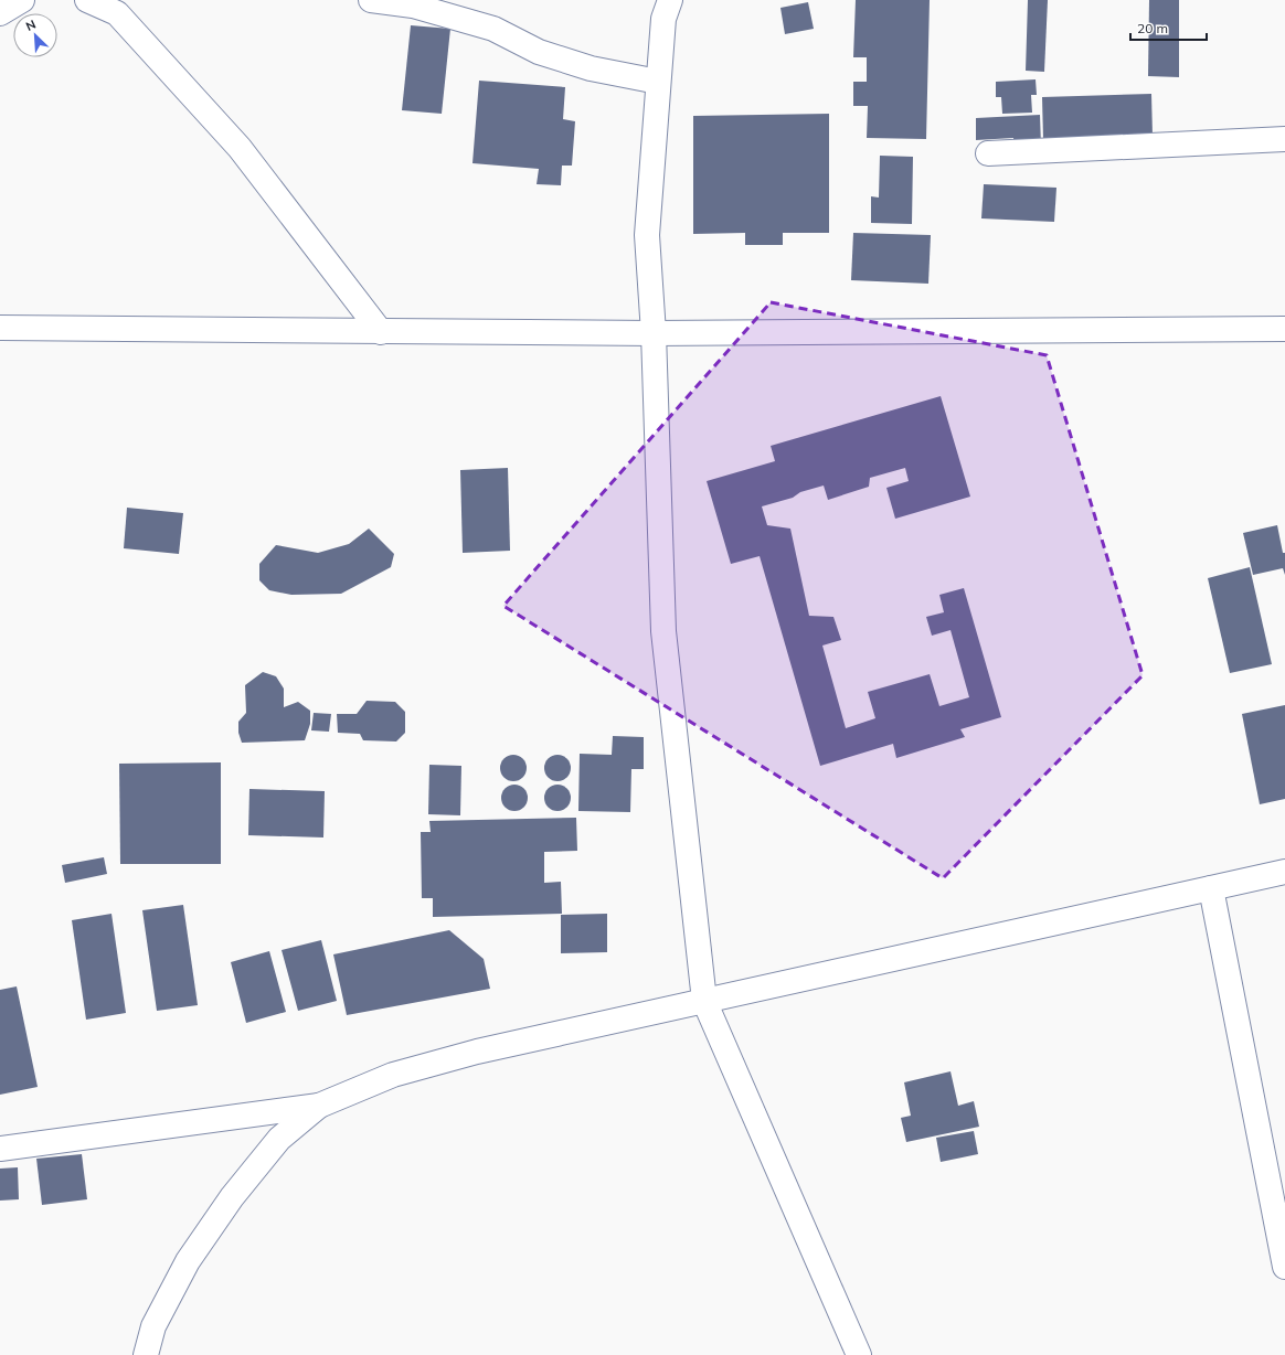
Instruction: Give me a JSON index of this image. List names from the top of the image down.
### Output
{
  "scale_bar": "20 m",
  "north": "top left"
}
